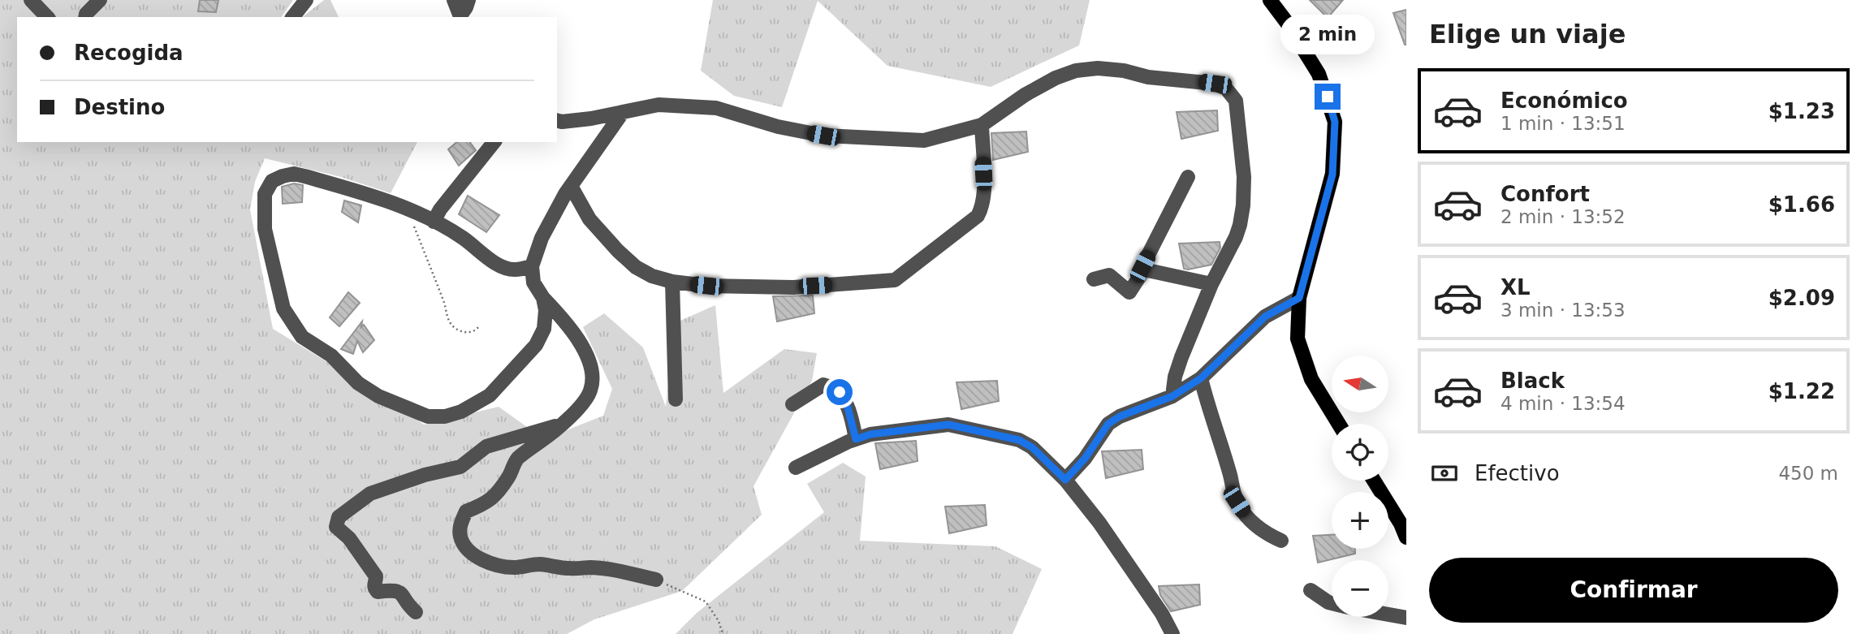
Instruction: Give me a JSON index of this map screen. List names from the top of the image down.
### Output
{
  "north": "left",
  "page": {
    "heading": "Elige un viaje",
    "bubble": "2 min",
    "banner": ["Recogida", "Destino"],
    "list": [
      {
        "name": "Económico",
        "note": "1 min · 13:51",
        "value": "$1.23"
      },
      {
        "name": "Confort",
        "note": "2 min · 13:52",
        "value": "$1.66"
      },
      {
        "name": "XL",
        "note": "3 min · 13:53",
        "value": "$2.09"
      },
      {
        "name": "Black",
        "note": "4 min · 13:54",
        "value": "$1.22"
      }
    ],
    "map_buttons": ["+", "−"],
    "pay": ["Efectivo", "450 m"],
    "buttons": "Confirmar"
  }
}
